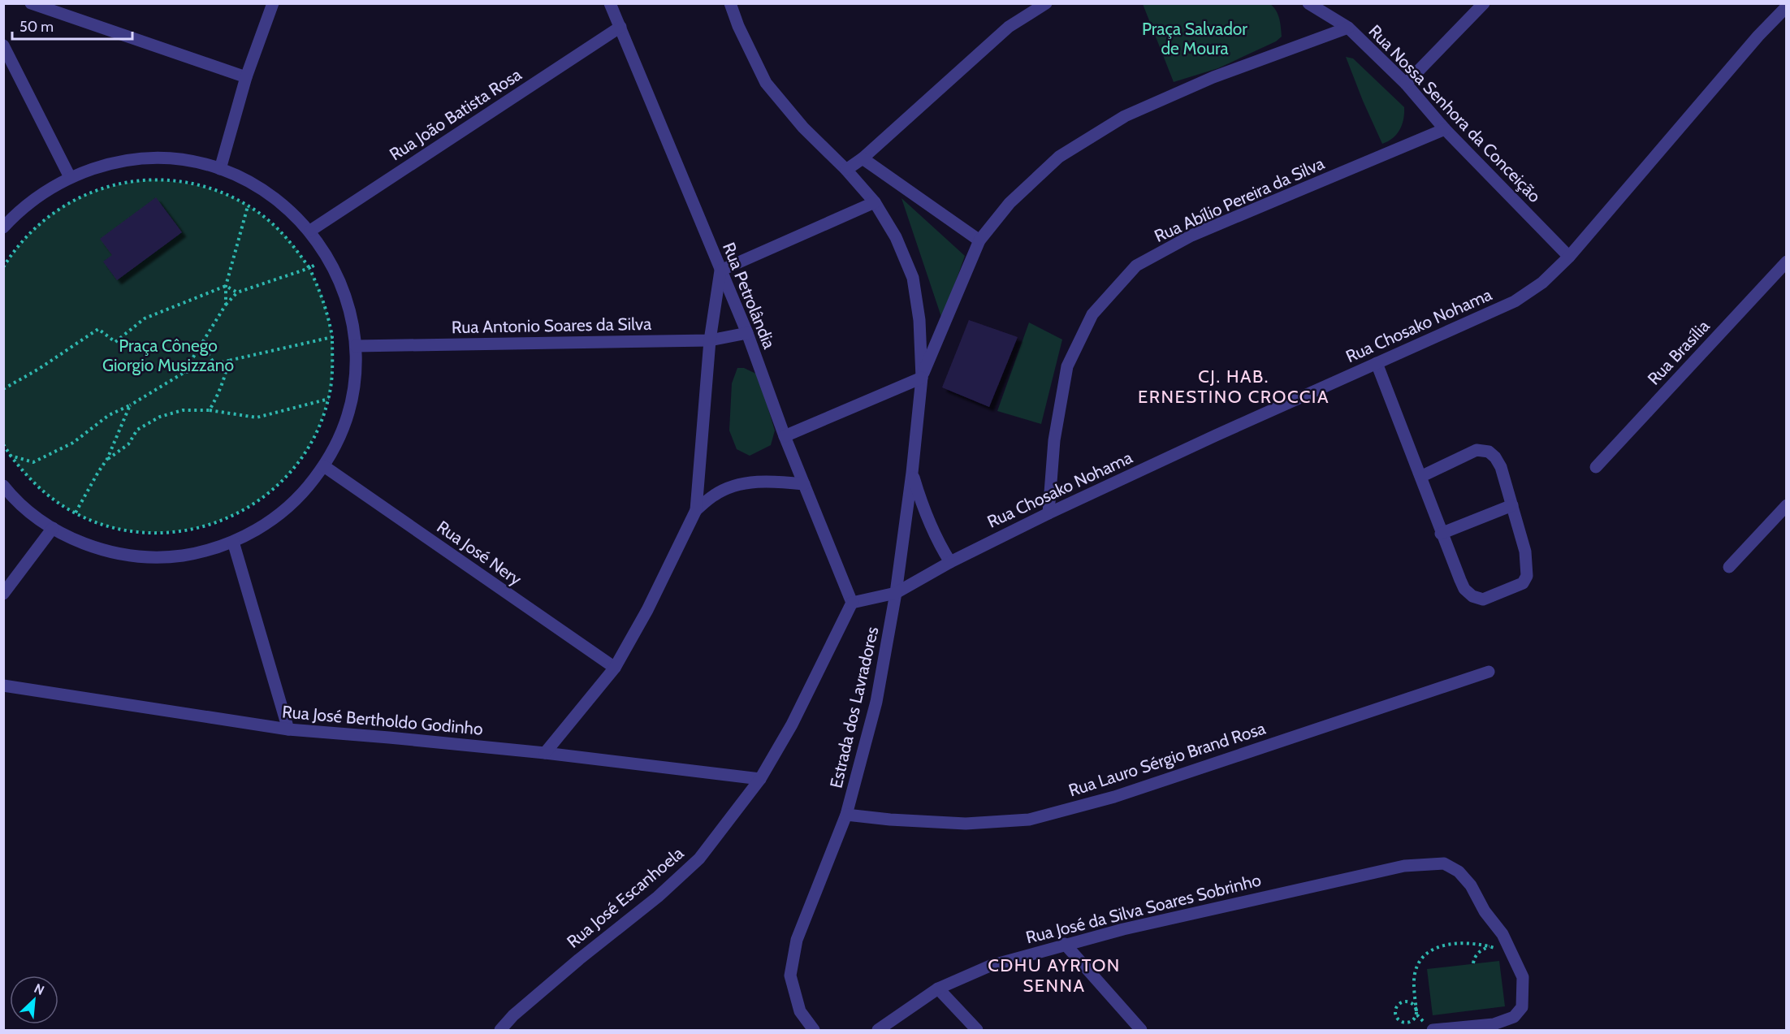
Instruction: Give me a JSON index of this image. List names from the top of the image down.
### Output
{
  "streets": {
    "street": [
      "Rua Nossa Senhora da Conceição",
      "Rua João Batista Rosa",
      "Rua Abílio Pereira da Silva",
      "Rua Petrolândia",
      "Rua Antonio Soares da Silva",
      "Rua Chosako Nohama",
      "Rua Brasília",
      "Rua José Nery",
      "Estrada dos Lavradores",
      "Rua José Bertholdo Godinho",
      "Rua Lauro Sérgio Brand Rosa",
      "Rua José Escanhoela",
      "Rua José da Silva Soares Sobrinho"
    ]
  },
  "crossings": [
    ["Rua Nossa Senhora da Conceição", "Rua Abílio Pereira da Silva"],
    ["Rua Nossa Senhora da Conceição", "Rua Chosako Nohama"],
    ["Rua João Batista Rosa", "Rua Petrolândia"],
    ["Rua Abílio Pereira da Silva", "Rua Chosako Nohama"],
    ["Rua Petrolândia", "Rua Antonio Soares da Silva"],
    ["Rua Petrolândia", "Rua Chosako Nohama"],
    ["Rua Petrolândia", "Rua José Escanhoela"],
    ["Rua Chosako Nohama", "Estrada dos Lavradores"],
    ["Rua Chosako Nohama", "Rua José Escanhoela"],
    ["Estrada dos Lavradores", "Rua Lauro Sérgio Brand Rosa"],
    ["Rua José Bertholdo Godinho", "Rua José Escanhoela"]
  ],
  "districts": ["CJ. HAB. ERNESTINO CROCCIA", "CDHU AYRTON SENNA"],
  "parks": ["Praça Salvador de Moura", "Praça Cônego Giorgio Musizzano"],
  "scale_bar": "50 m",
  "north": "top right"
}
